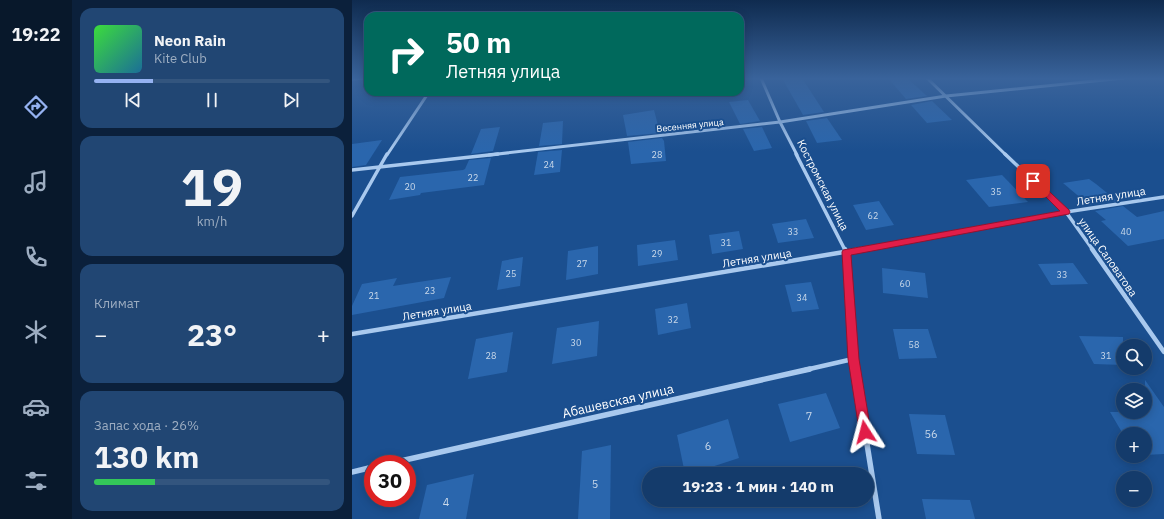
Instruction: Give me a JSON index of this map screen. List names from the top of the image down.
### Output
{
  "streets": {
    "street": [
      "Весенняя улица",
      "Костромская улица",
      "Летняя улица",
      "улица Саловатова",
      "Абашевская улица"
    ]
  },
  "crossings": [
    ["Весенняя улица", "Костромская улица"],
    ["Костромская улица", "Летняя улица"],
    ["Костромская улица", "Абашевская улица"],
    ["Летняя улица", "улица Саловатова"]
  ],
  "house_numbers": [
    "28",
    "24",
    "22",
    "20",
    "35",
    "62",
    "33",
    "40",
    "31",
    "29",
    "27",
    "25",
    "33",
    "60",
    "23",
    "21",
    "34",
    "32",
    "30",
    "58",
    "28",
    "31",
    "7",
    "56",
    "6",
    "5",
    "4"
  ],
  "page": {
    "tabs": "19:22",
    "turn": ["50 m", "Летняя улица"],
    "song": ["Neon Rain", "Kite Club"],
    "tile": [
      ["19", "km/h"],
      "Климат",
      ["Запас хода · 26%", "130 km"]
    ],
    "heat": ["−", "23°", "+"],
    "map_buttons": ["+", "−"],
    "limit": "30",
    "trip": "19:23 · 1 мин · 140 m"
  }
}
